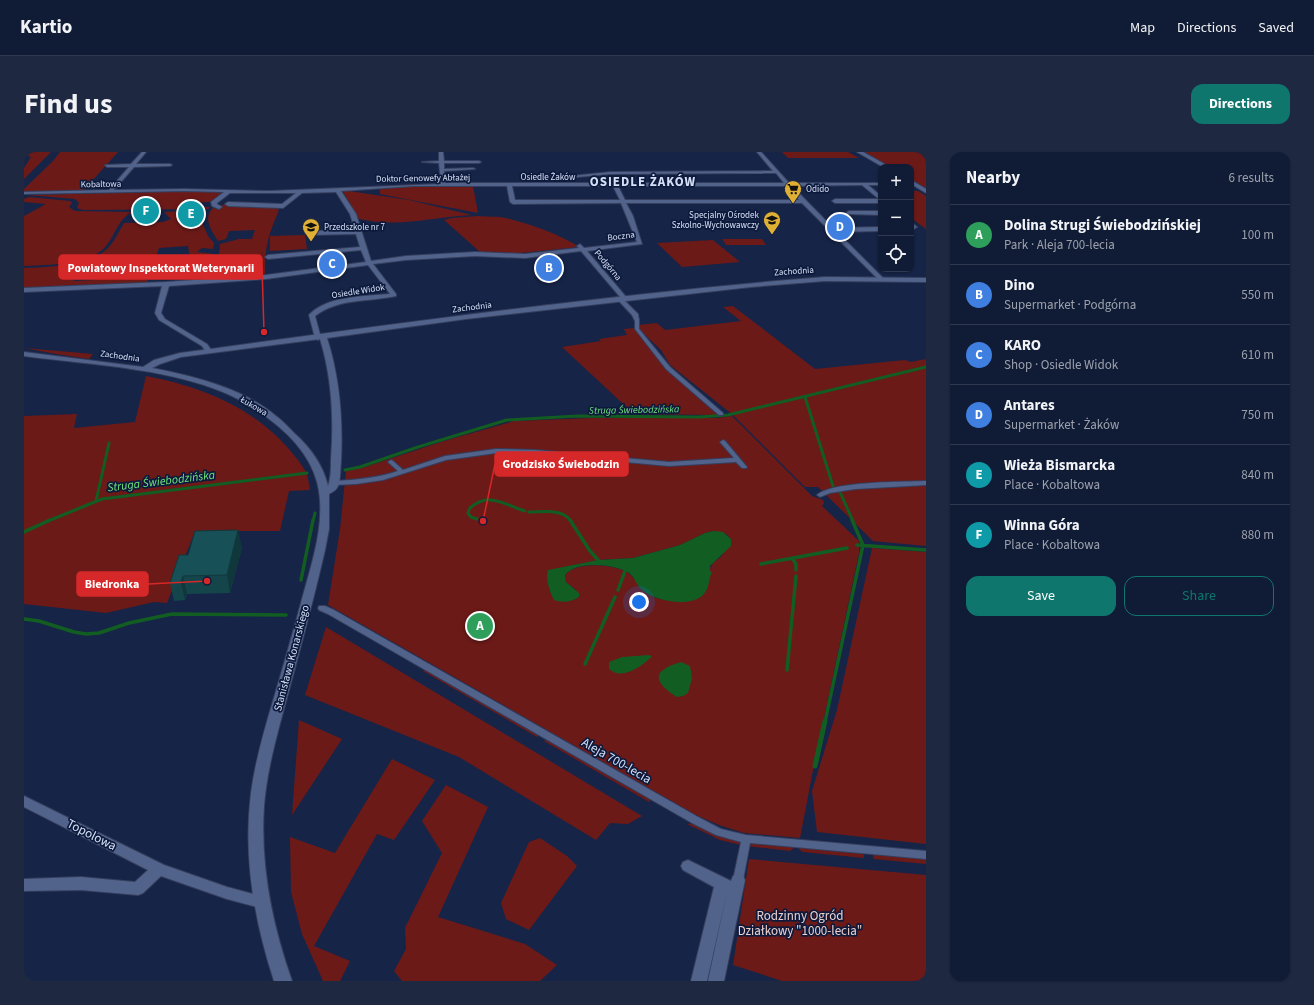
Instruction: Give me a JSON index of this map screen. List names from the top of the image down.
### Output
{
  "streets": {
    "street": [
      "Osiedle Żaków",
      "Doktor Genowefy Abłażej",
      "Kobaltowa",
      "Boczna",
      "Podgórna",
      "Zachodnia",
      "Osiedle Widok",
      "Łukowa",
      "Stanisława Konarskiego",
      "Aleja 700-lecia",
      "Topolowa"
    ]
  },
  "crossings": [
    ["Osiedle Żaków", "Doktor Genowefy Abłażej"],
    ["Doktor Genowefy Abłażej", "Kobaltowa"],
    ["Boczna", "Podgórna"],
    ["Podgórna", "Zachodnia"],
    ["Zachodnia", "Osiedle Widok"],
    ["Zachodnia", "Łukowa"],
    ["Łukowa", "Stanisława Konarskiego"],
    ["Stanisława Konarskiego", "Topolowa"]
  ],
  "districts": ["OSIEDLE ŻAKÓW"],
  "water": ["Struga Świebodzińska"],
  "parks": ["Rodzinny Ogród Działkowy \"1000-lecia\""],
  "places": {
    "supermarket": ["Odido"],
    "school or university": ["Specjalny Ośrodek Szkolno-Wychowawczy", "Przedszkole nr 7"],
    "other": ["Powiatowy Inspektorat Weterynarii", "Grodzisko Świebodzin", "Biedronka"]
  },
  "page": {
    "header": "Kartio",
    "nav": ["Map", "Directions", "Saved"],
    "title": "Find us",
    "buttons": [
      "Directions",
      ["Save", "Share"]
    ],
    "heading": ["Nearby", "6 results"],
    "map_buttons": ["+", "−"],
    "pins": [
      "F",
      "E",
      "D",
      "C",
      "B",
      "A"
    ],
    "list": [
      {
        "mark": "A",
        "name": "Dolina Strugi Świebodzińskiej",
        "note": "Park · Aleja 700-lecia",
        "value": "100 m"
      },
      {
        "mark": "B",
        "name": "Dino",
        "note": "Supermarket · Podgórna",
        "value": "550 m"
      },
      {
        "mark": "C",
        "name": "KARO",
        "note": "Shop · Osiedle Widok",
        "value": "610 m"
      },
      {
        "mark": "D",
        "name": "Antares",
        "note": "Supermarket · Żaków",
        "value": "750 m"
      },
      {
        "mark": "E",
        "name": "Wieża Bismarcka",
        "note": "Place · Kobaltowa",
        "value": "840 m"
      },
      {
        "mark": "F",
        "name": "Winna Góra",
        "note": "Place · Kobaltowa",
        "value": "880 m"
      }
    ]
  }
}
